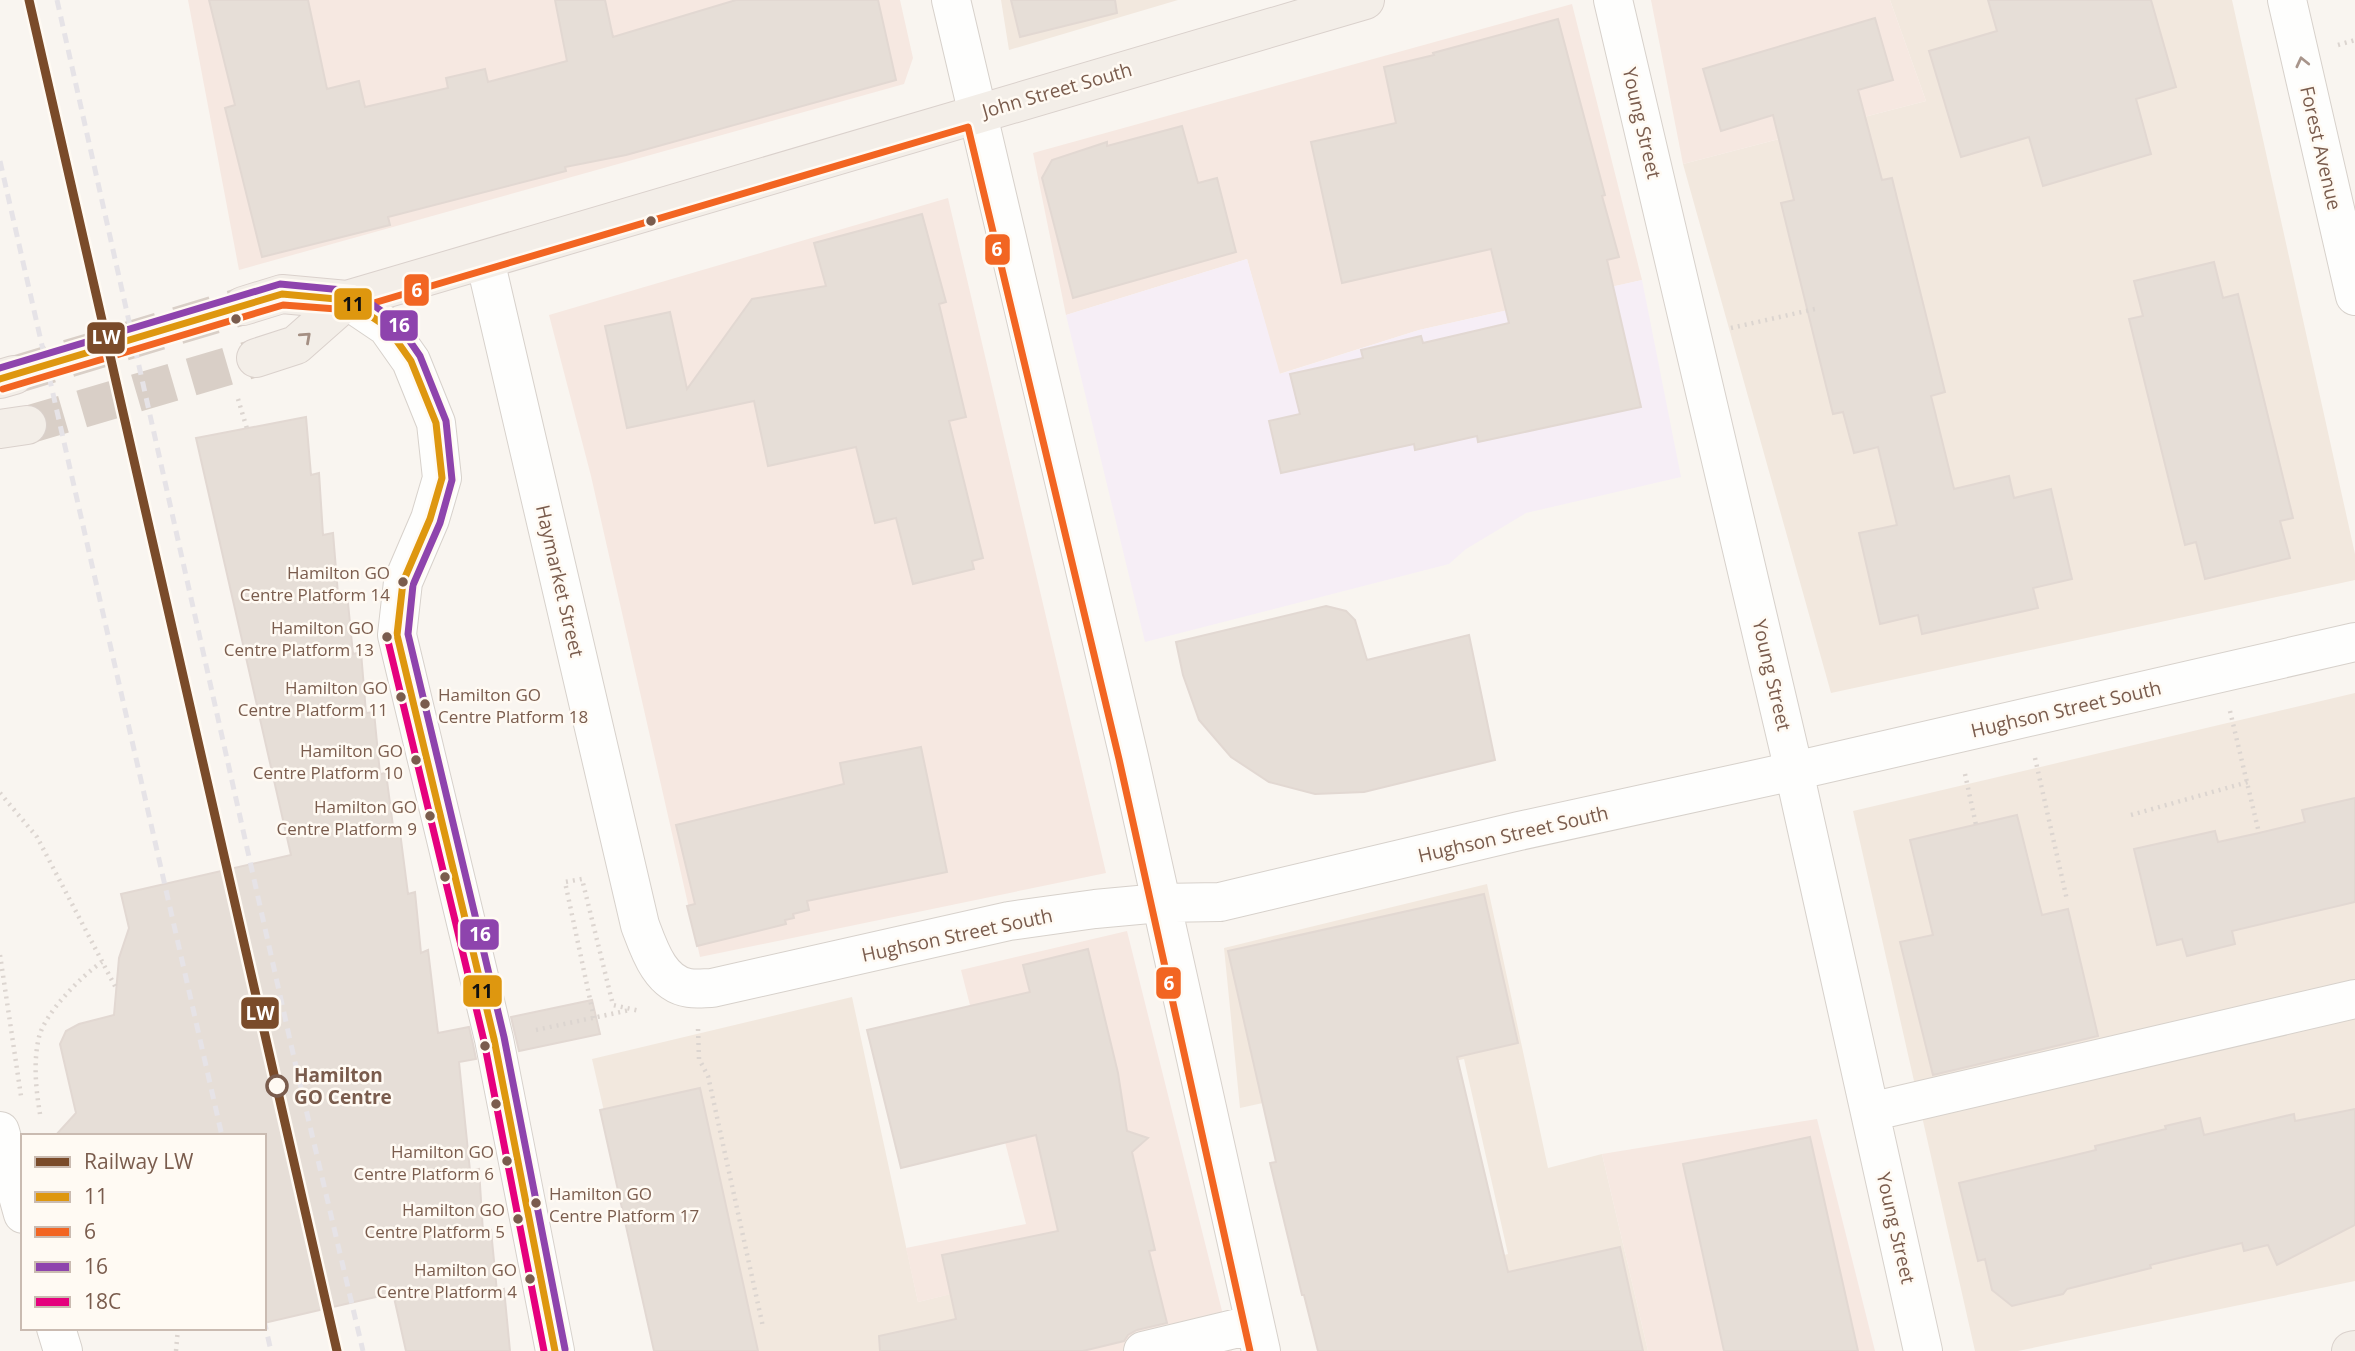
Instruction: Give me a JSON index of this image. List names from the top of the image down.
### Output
{
  "streets": {
    "main road": ["John Street South"],
    "street": [
      "Young Street",
      "Forest Avenue",
      "Haymarket Street",
      "Hughson Street South"
    ]
  },
  "crossings": [
    ["John Street South", "Haymarket Street"],
    ["Young Street", "Hughson Street South"],
    ["Haymarket Street", "Hughson Street South"]
  ],
  "one_way": ["Forest Avenue"],
  "places": [
    "Hamilton GO Centre Platform 14",
    "Hamilton GO Centre Platform 13",
    "Hamilton GO Centre Platform 11",
    "Hamilton GO Centre Platform 18",
    "Hamilton GO Centre Platform 10",
    "Hamilton GO Centre Platform 9",
    "Hamilton GO Centre",
    "Hamilton GO Centre Platform 6",
    "Hamilton GO Centre Platform 17",
    "Hamilton GO Centre Platform 5",
    "Hamilton GO Centre Platform 4"
  ],
  "lines": [
    "rail line LW",
    "transit line 6",
    "transit line 16",
    "transit line 11",
    "transit line 18C"
  ],
  "legend": [
    "Railway LW",
    "11",
    "6",
    "16",
    "18C"
  ]
}
